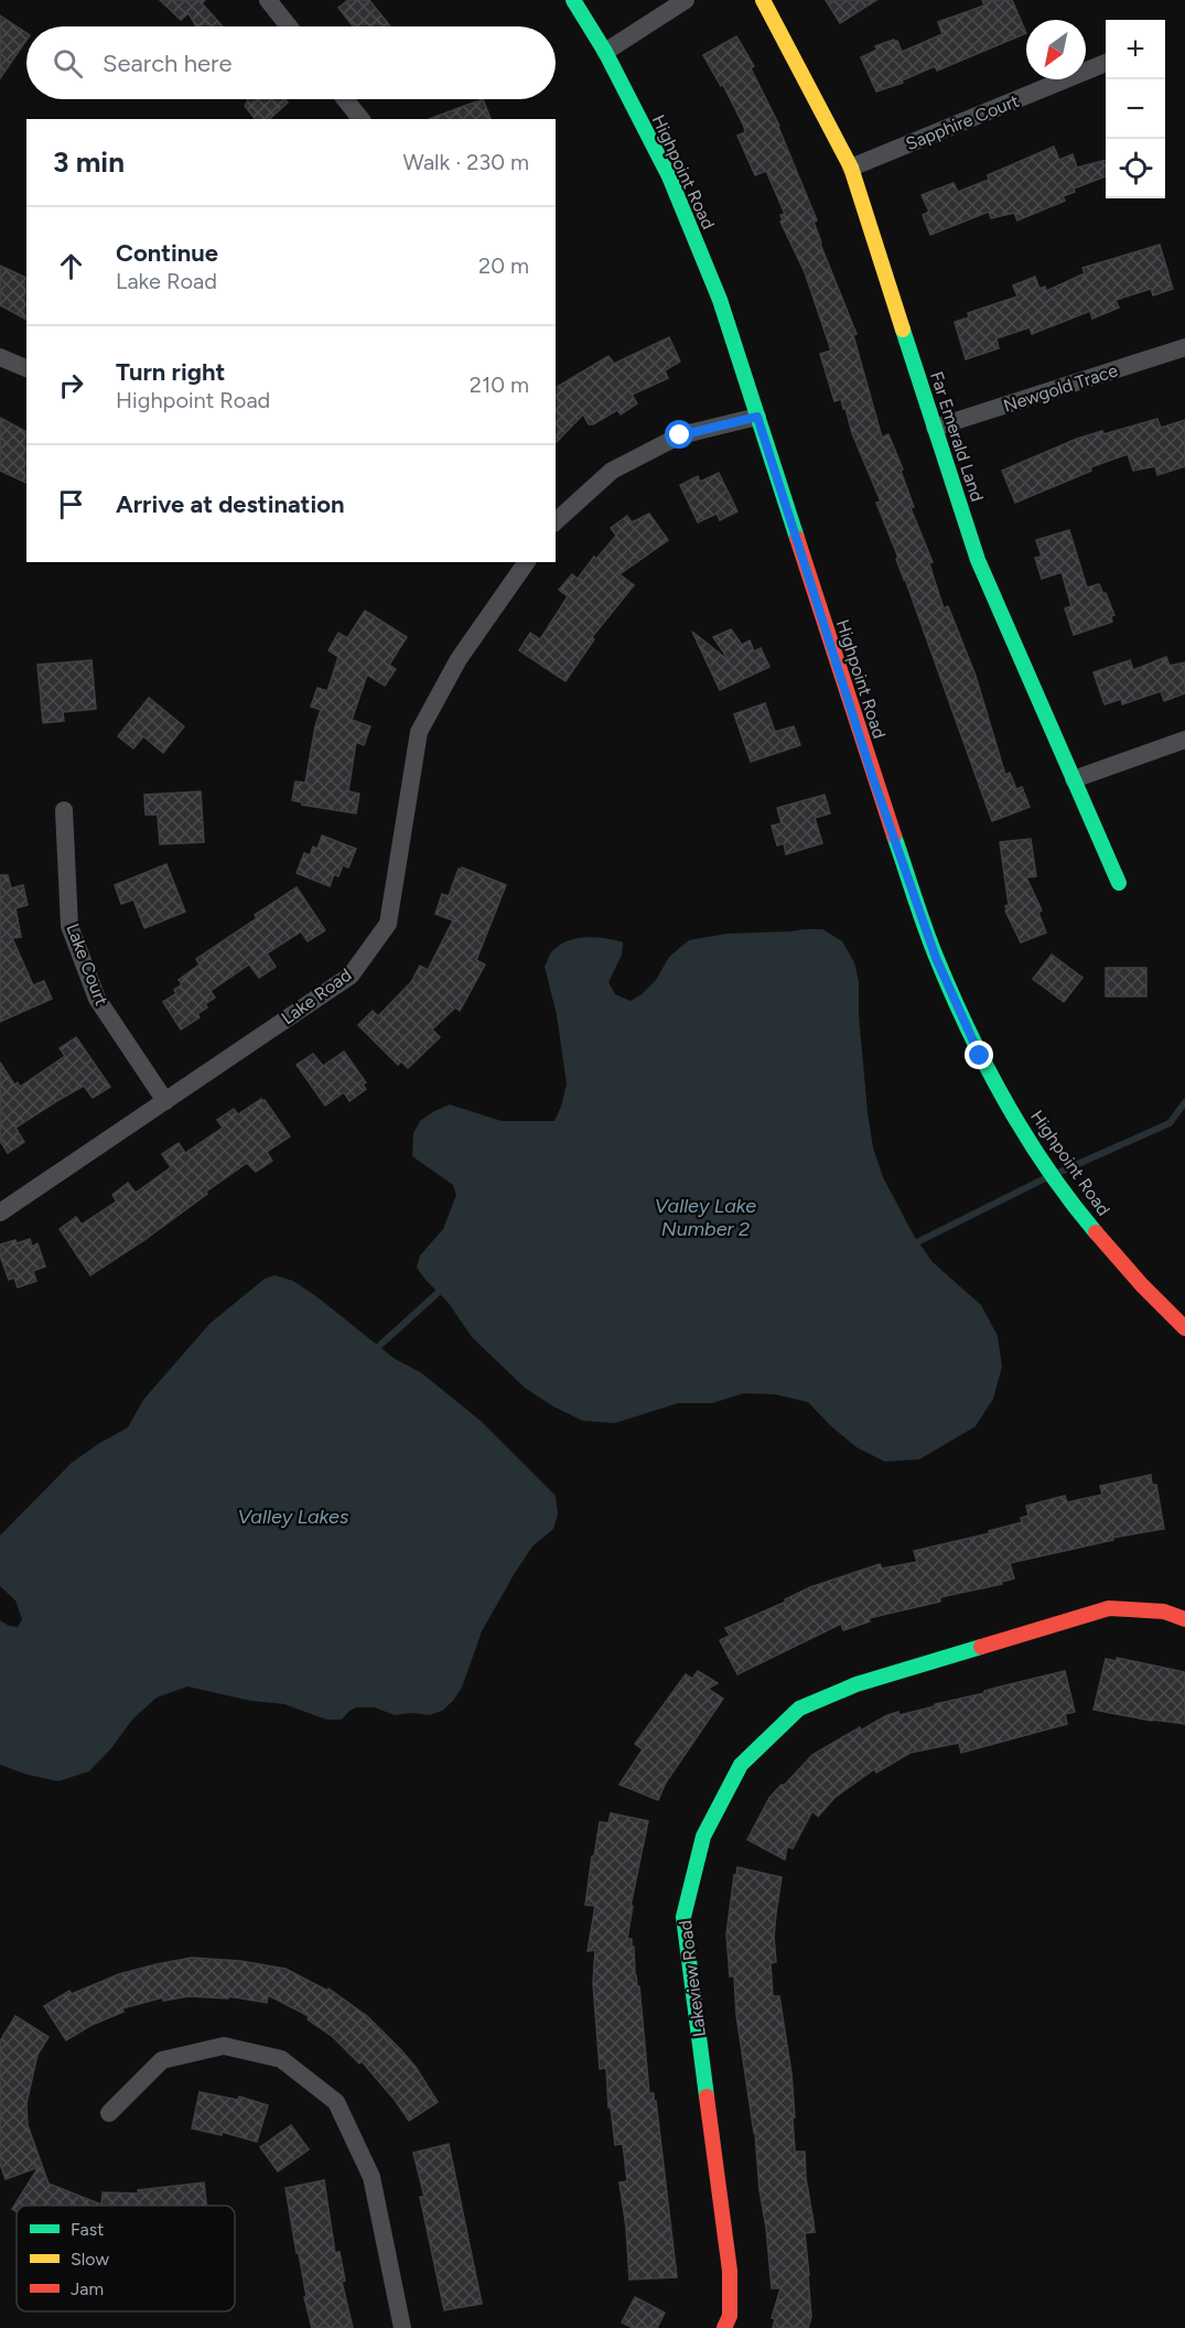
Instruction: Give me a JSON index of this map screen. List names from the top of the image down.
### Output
{
  "streets": {
    "street": [
      "Sapphire Court",
      "Highpoint Road",
      "Newgold Trace",
      "Far Emerald Land",
      "Lake Court",
      "Lake Road",
      "Lakeview Road"
    ]
  },
  "crossings": [
    ["Sapphire Court", "Far Emerald Land"],
    ["Newgold Trace", "Far Emerald Land"],
    ["Lake Court", "Lake Road"]
  ],
  "water": ["Valley Lake Number 2", "Valley Lakes"],
  "legend": ["Fast", "Slow", "Jam"],
  "north": "bottom left",
  "page": {
    "map_buttons": ["+", "−"],
    "search": "Search here",
    "heading": ["3 min", "Walk · 230 m"],
    "list": [
      ["Continue", "Lake Road", "20 m"],
      ["Turn right", "Highpoint Road", "210 m"],
      "Arrive at destination"
    ]
  }
}
